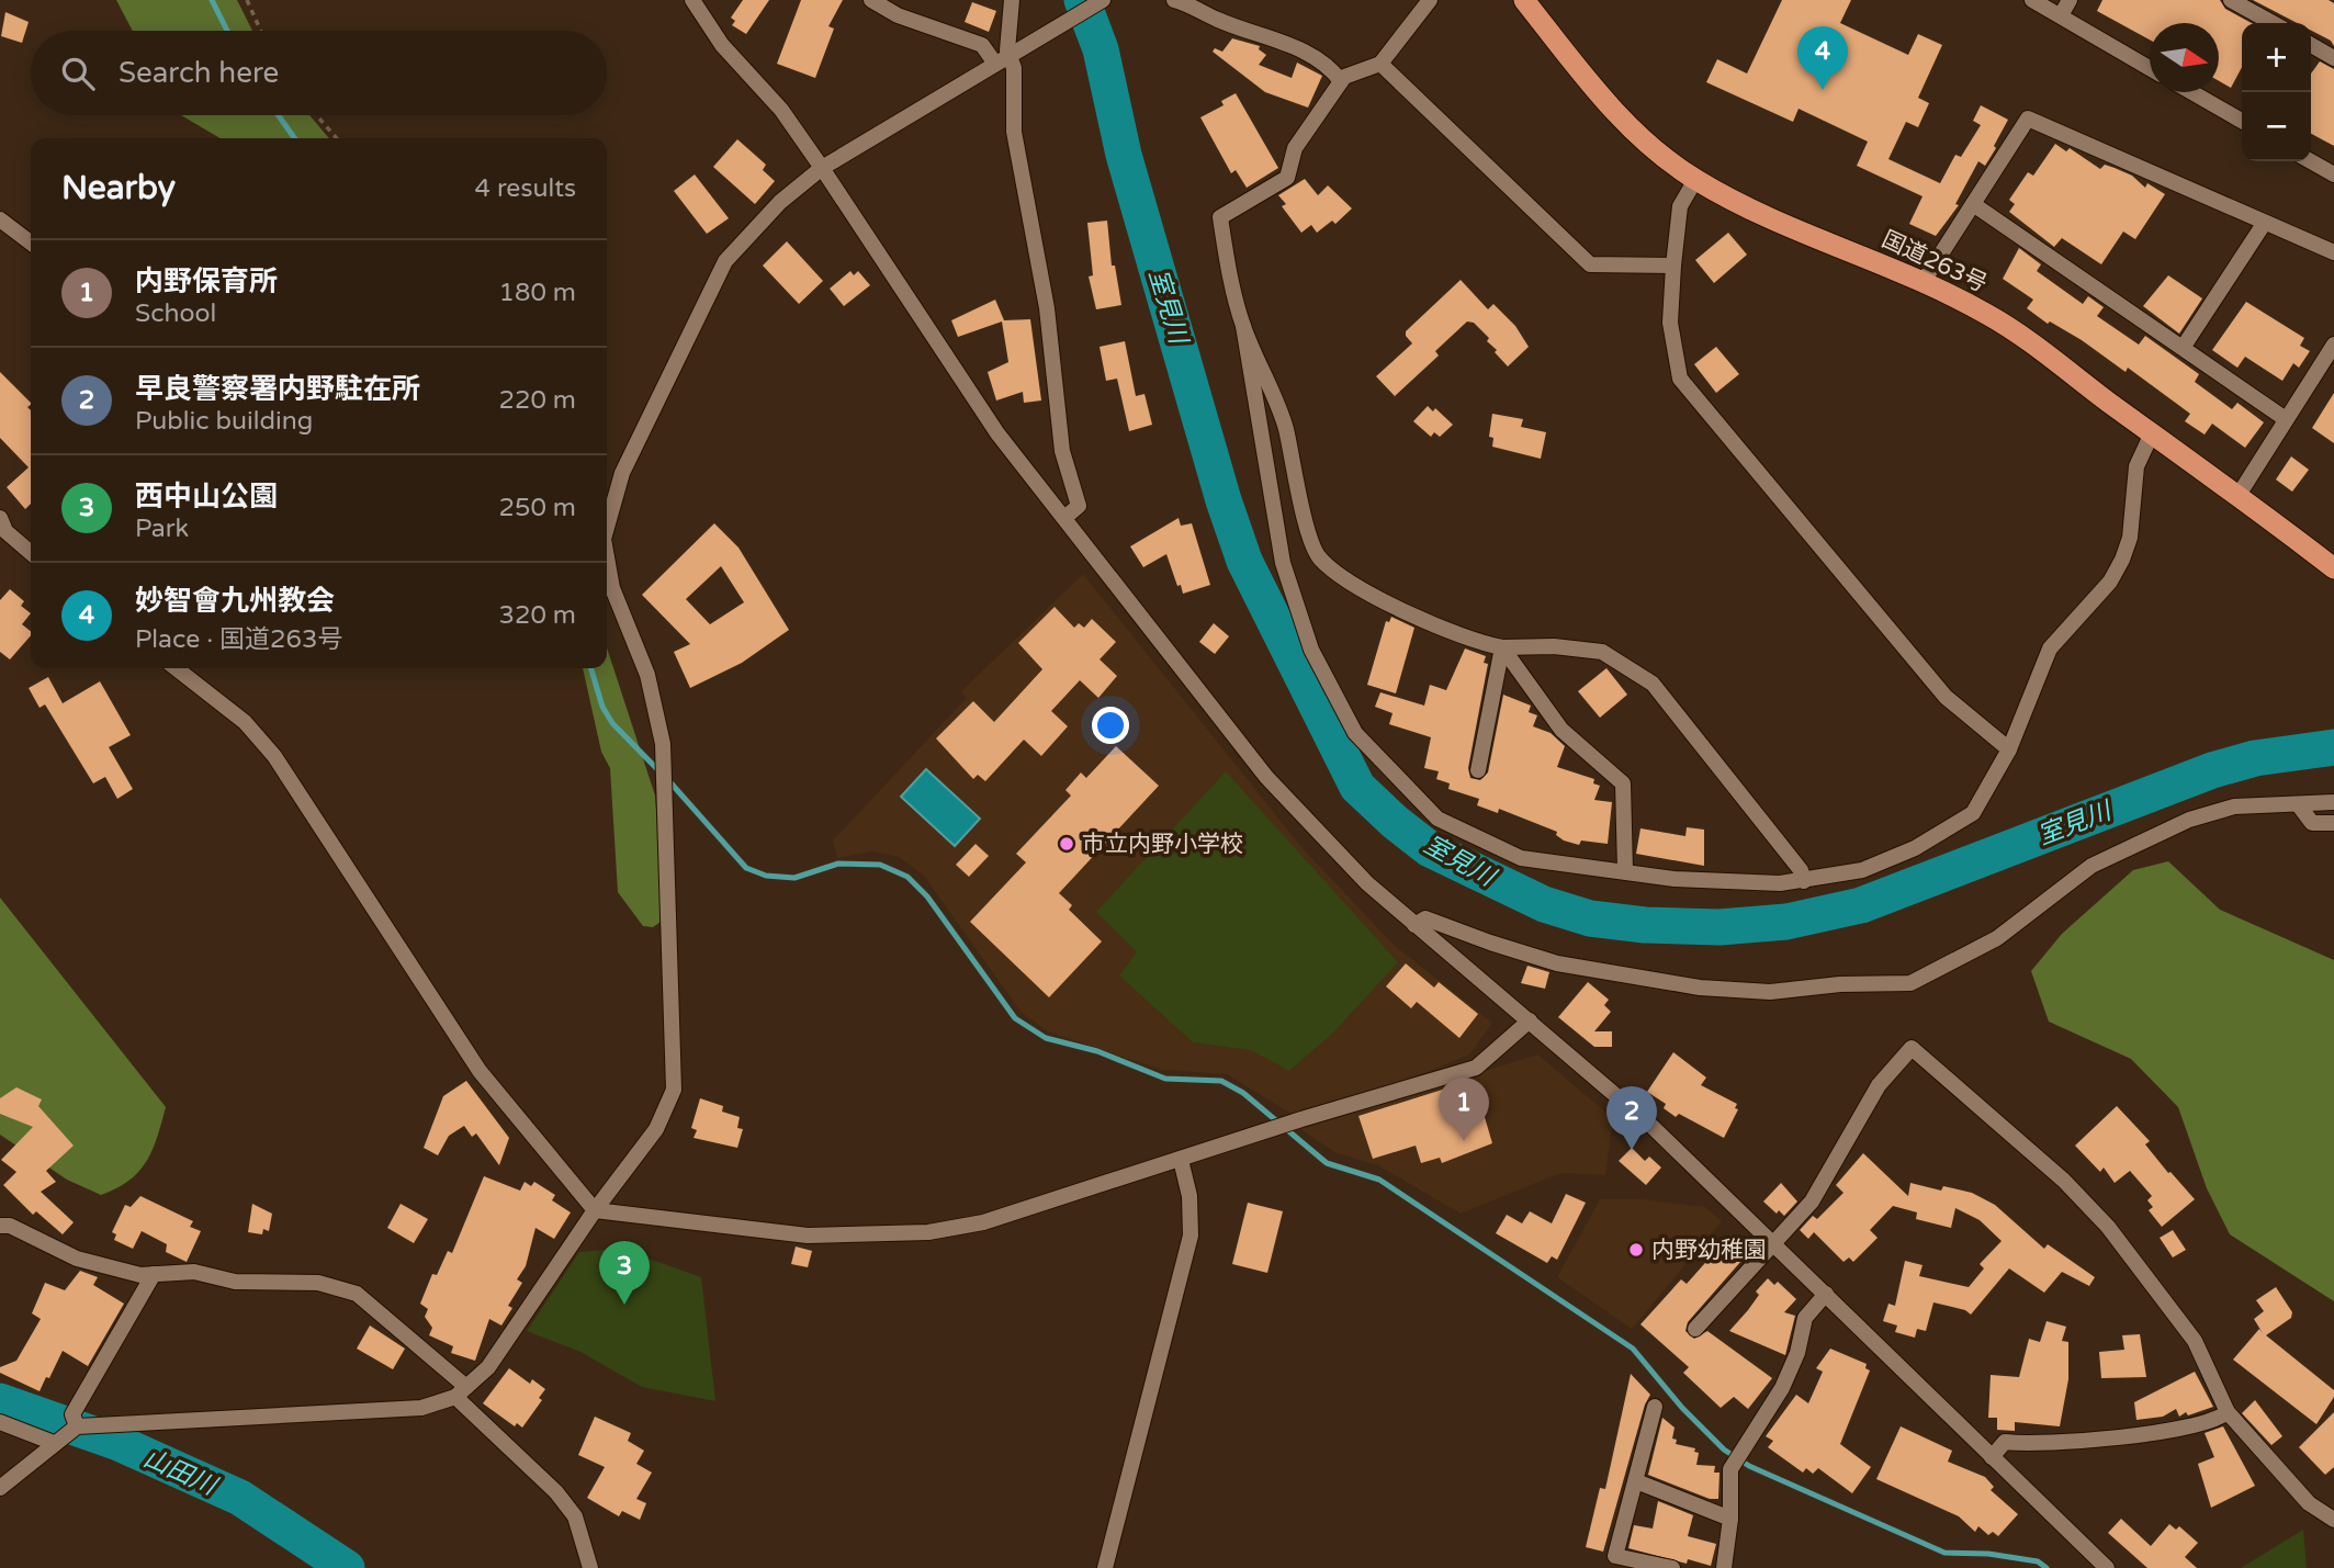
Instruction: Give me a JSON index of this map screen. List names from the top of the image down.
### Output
{
  "streets": {
    "highway": ["国道263号"]
  },
  "water": ["室見川", "山田川"],
  "places": ["市立内野小学校", "内野幼稚園"],
  "north": "right",
  "page": {
    "map_buttons": ["+", "−"],
    "pins": [
      "4",
      "1",
      "2",
      "3"
    ],
    "search": "Search here",
    "heading": ["Nearby", "4 results"],
    "list": [
      {
        "mark": "1",
        "name": "内野保育所",
        "note": "School",
        "value": "180 m"
      },
      {
        "mark": "2",
        "name": "早良警察署内野駐在所",
        "note": "Public building",
        "value": "220 m"
      },
      {
        "mark": "3",
        "name": "西中山公園",
        "note": "Park",
        "value": "250 m"
      },
      {
        "mark": "4",
        "name": "妙智會九州教会",
        "note": "Place · 国道263号",
        "value": "320 m"
      }
    ]
  }
}
